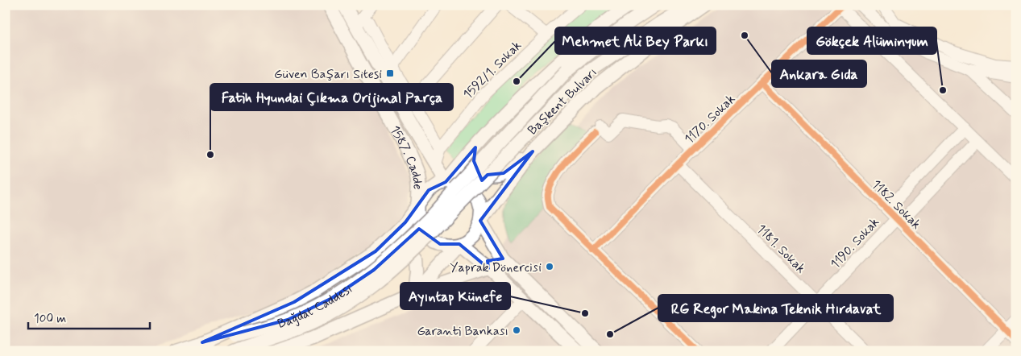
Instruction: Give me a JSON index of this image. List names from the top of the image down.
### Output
{
  "streets": {
    "main road": ["Başkent Bulvarı", "1587. Cadde", "Bağdat Caddesi"],
    "street": [
      "1592/1. Sokak",
      "1170. Sokak",
      "1182. Sokak",
      "1190. Sokak",
      "1181. Sokak"
    ]
  },
  "crossings": [
    ["1592/1. Sokak", "1587. Cadde"],
    ["Başkent Bulvarı", "1587. Cadde"],
    ["1170. Sokak", "1182. Sokak"],
    ["1170. Sokak", "1181. Sokak"],
    ["1182. Sokak", "1190. Sokak"],
    ["1190. Sokak", "1181. Sokak"]
  ],
  "places": {
    "other": [
      "Ankara Gıda",
      "Mehmet Ali Bey Parkı",
      "Gökçek Alüminyum",
      "Fatih Hyundai Çıkma Orijinal Parça",
      "Yaprak Dönercisi",
      "Ayıntap Künefe",
      "Garanti Bankası",
      "RG Regor Makina Teknik Hırdavat"
    ],
    "transit": ["Güven Başarı Sitesi"]
  },
  "scale_bar": "100 m"
}
